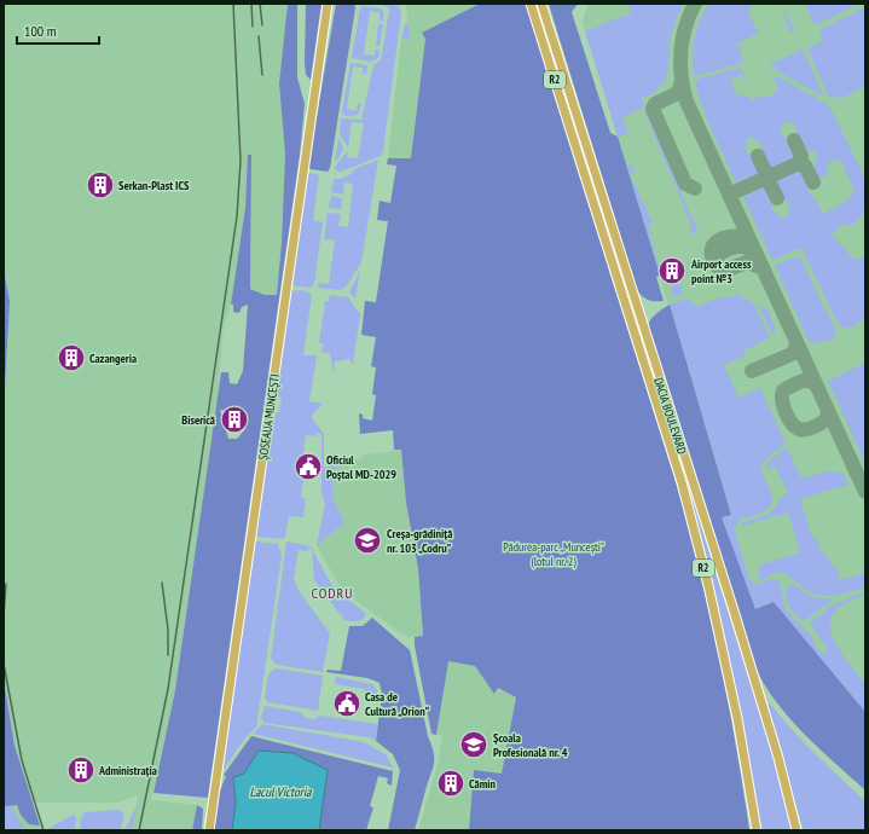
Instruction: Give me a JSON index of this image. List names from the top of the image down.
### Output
{
  "streets": {
    "main road": ["R2", "DACIA BOULEVARD", "ȘOSEAUA MUNCEȘTI"]
  },
  "districts": ["CODRU"],
  "water": ["Lacul Victoria"],
  "parks": ["Pădurea-parc „Muncești” (lotul nr. 2)"],
  "places": {
    "building": [
      "Serkan-Plast ICS",
      "Airport access point №3",
      "Cazangeria",
      "Biserică",
      "Administrația",
      "Cămin"
    ],
    "public building": ["Oficiul Poștal MD-2029", "Casa de Cultură „Orion“"],
    "school or university": ["Creșa-grădiniță nr. 103 „Codru”", "Școala Profesională nr. 4"]
  },
  "scale_bar": "100 m"
}
